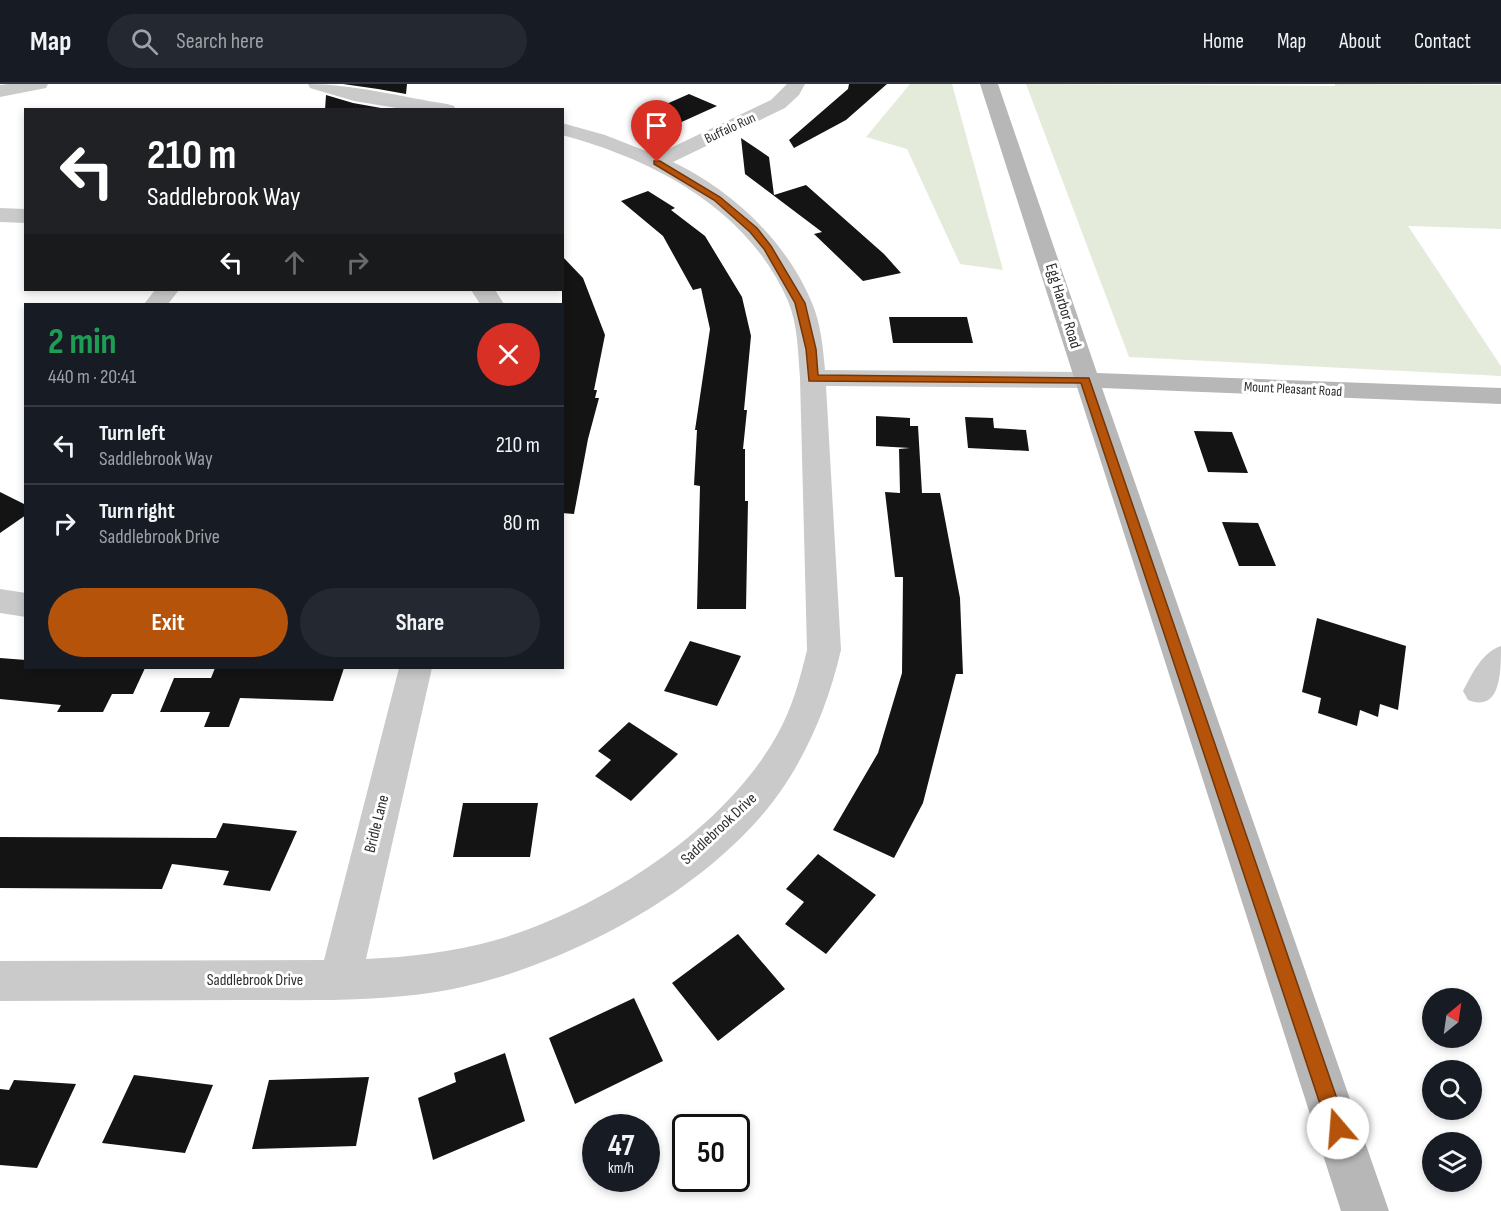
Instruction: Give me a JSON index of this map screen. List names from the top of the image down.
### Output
{
  "streets": {
    "main road": ["Egg Harbor Road", "Mount Pleasant Road"],
    "street": ["Buffalo Run", "Bridle Lane", "Saddlebrook Drive"]
  },
  "crossings": [
    ["Buffalo Run", "Saddlebrook Drive"],
    ["Egg Harbor Road", "Mount Pleasant Road"],
    ["Bridle Lane", "Saddlebrook Drive"]
  ],
  "north": "top right",
  "page": {
    "header": "Map",
    "search": "Search here",
    "nav": [
      "Home",
      "Map",
      "About",
      "Contact"
    ],
    "turn": ["210 m", "Saddlebrook Way"],
    "heading": ["2 min", "440 m · 20:41"],
    "list": [
      {
        "name": "Turn left",
        "note": "Saddlebrook Way",
        "value": "210 m"
      },
      {
        "name": "Turn right",
        "note": "Saddlebrook Drive",
        "value": "80 m"
      }
    ],
    "buttons": ["Exit", "Share"],
    "speed": "47 km/h",
    "limit": "50"
  }
}
